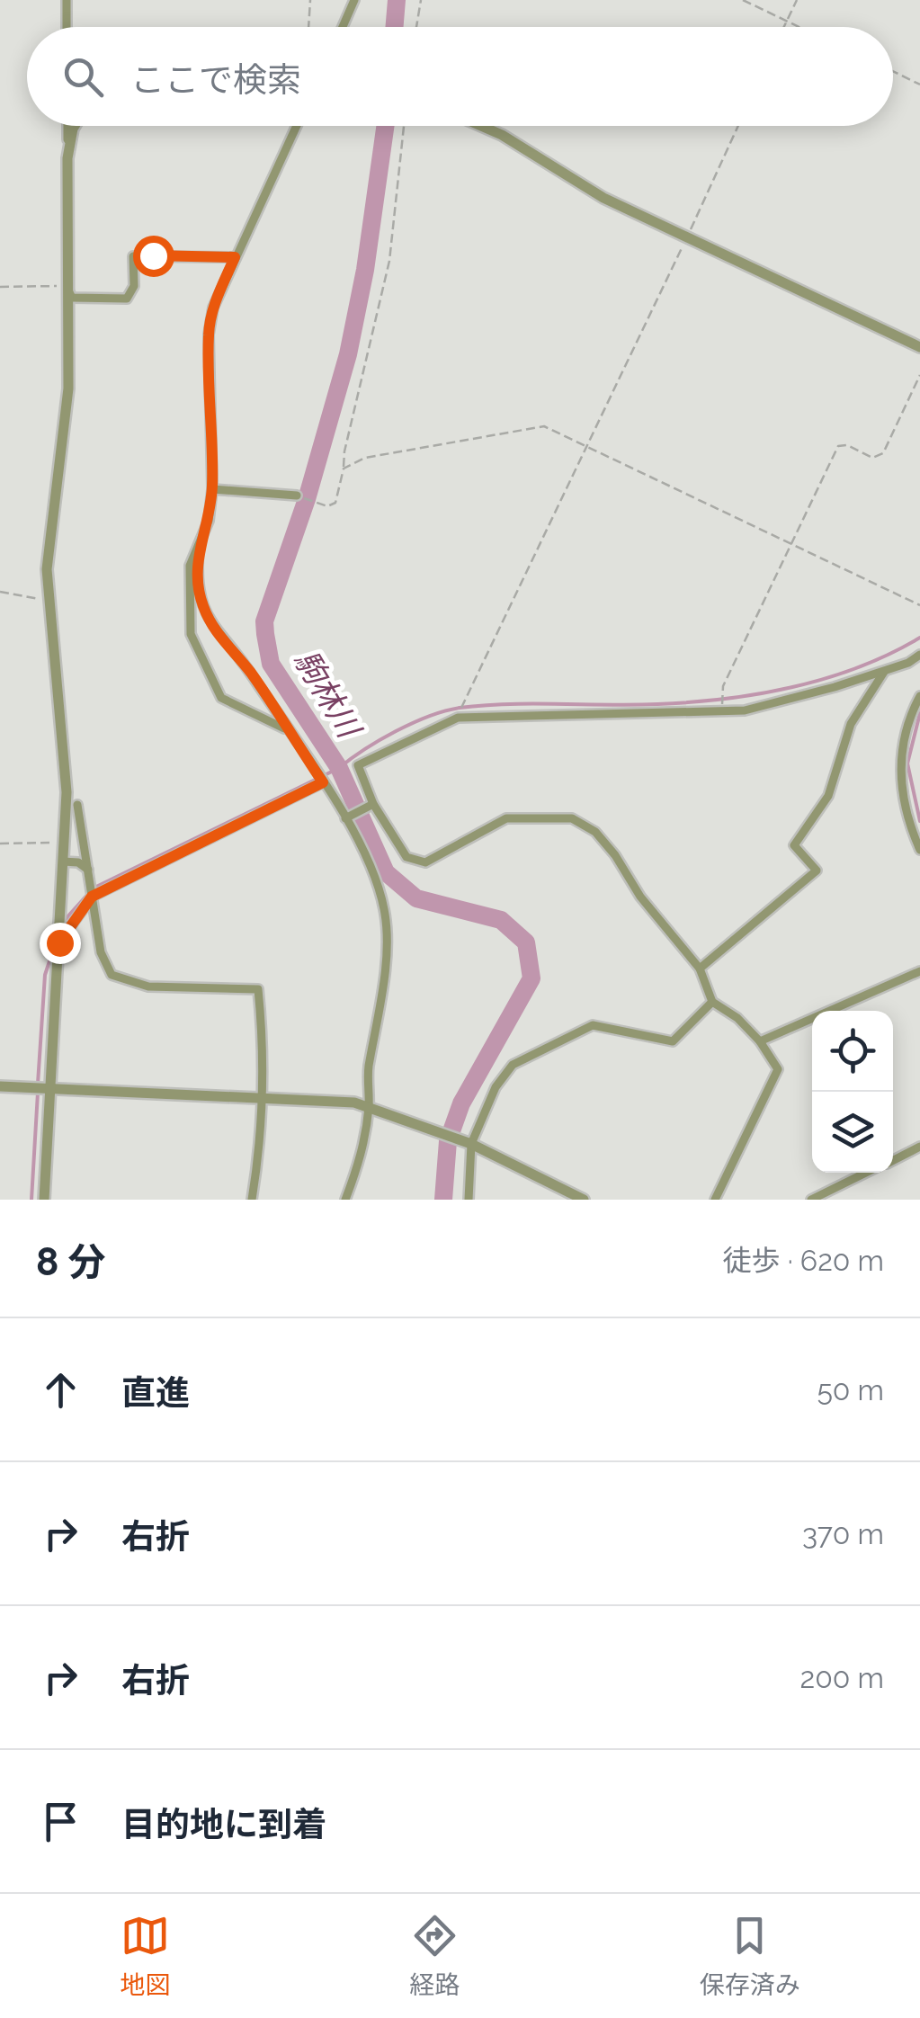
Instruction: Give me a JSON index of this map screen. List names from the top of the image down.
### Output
{
  "water": ["駒林川"],
  "page": {
    "search": "ここで検索",
    "heading": ["8 分", "徒歩 · 620 m"],
    "list": [
      ["直進", "50 m"],
      ["右折", "370 m"],
      ["右折", "200 m"],
      "目的地に到着"
    ],
    "nav": ["地図", "経路", "保存済み"]
  }
}
